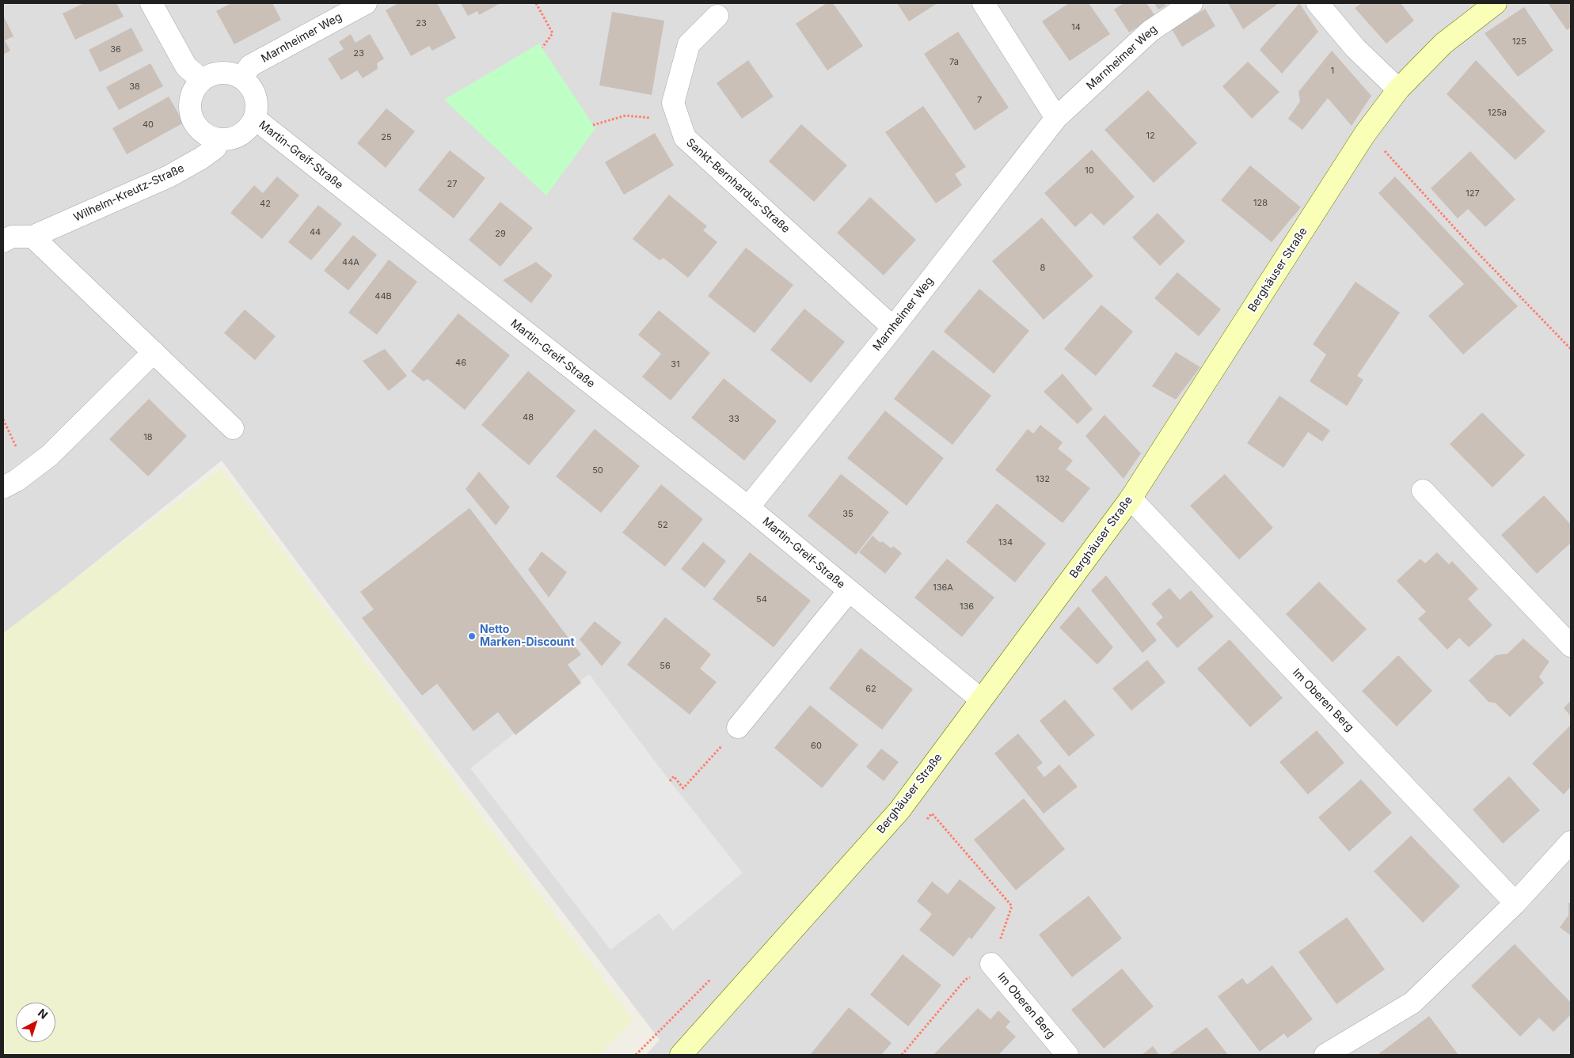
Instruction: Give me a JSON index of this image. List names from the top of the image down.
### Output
{
  "streets": {
    "street": [
      "Marnheimer Weg",
      "Martin-Greif-Straße",
      "Sankt-Bernhardus-Straße",
      "Wilhelm-Kreutz-Straße",
      "Berghäuser Straße",
      "Im Oberen Berg"
    ]
  },
  "crossings": [
    ["Marnheimer Weg", "Martin-Greif-Straße"],
    ["Marnheimer Weg", "Sankt-Bernhardus-Straße"],
    ["Marnheimer Weg", "Wilhelm-Kreutz-Straße"],
    ["Martin-Greif-Straße", "Wilhelm-Kreutz-Straße"],
    ["Martin-Greif-Straße", "Berghäuser Straße"],
    ["Berghäuser Straße", "Im Oberen Berg"]
  ],
  "places": ["Netto Marken-Discount"],
  "house_numbers": [
    "23",
    "14",
    "125",
    "36",
    "23",
    "7a",
    "1",
    "38",
    "7",
    "125a",
    "40",
    "12",
    "25",
    "10",
    "27",
    "127",
    "128",
    "42",
    "44",
    "29",
    "44A",
    "8",
    "44B",
    "46",
    "31",
    "48",
    "33",
    "18",
    "50",
    "132",
    "35",
    "52",
    "134",
    "136A",
    "54",
    "136",
    "56",
    "62",
    "60"
  ],
  "north": "top right"
}
